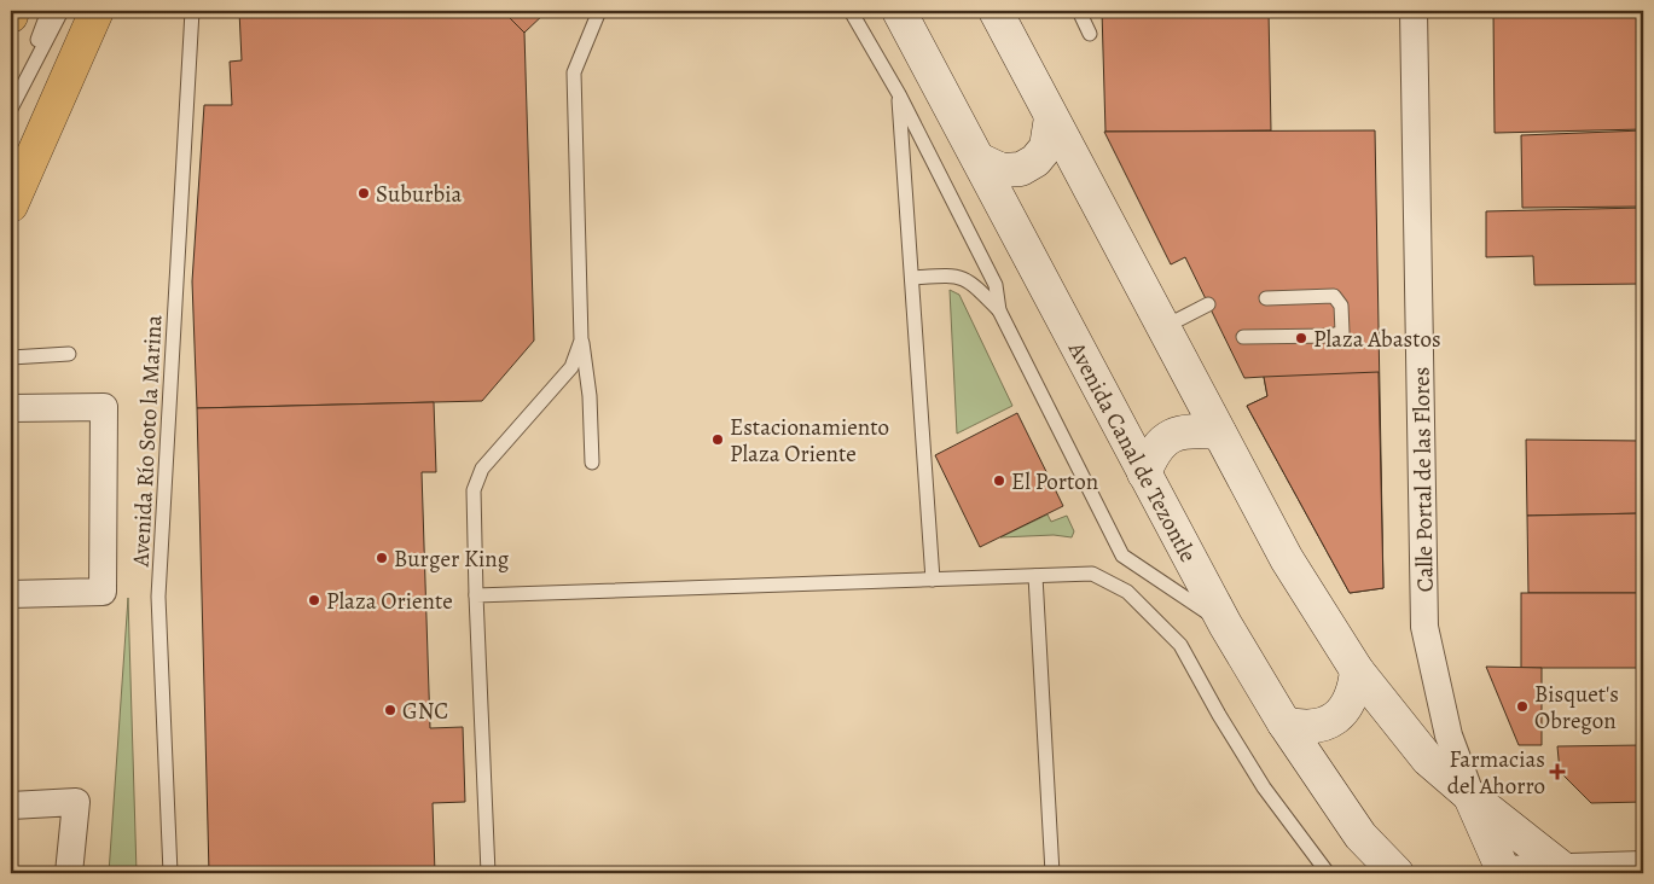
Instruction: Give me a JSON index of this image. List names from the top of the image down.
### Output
{
  "streets": {
    "main road": ["Avenida Canal de Tezontle"],
    "street": ["Calle Portal de las Flores"],
    "lane": ["Avenida Río Soto la Marina"]
  },
  "places": {
    "other": [
      "Suburbia",
      "Plaza Abastos",
      "Estacionamiento Plaza Oriente",
      "El Porton",
      "Burger King",
      "Plaza Oriente",
      "Bisquet's Obregon",
      "GNC"
    ],
    "health": ["Farmacias del Ahorro"]
  }
}
